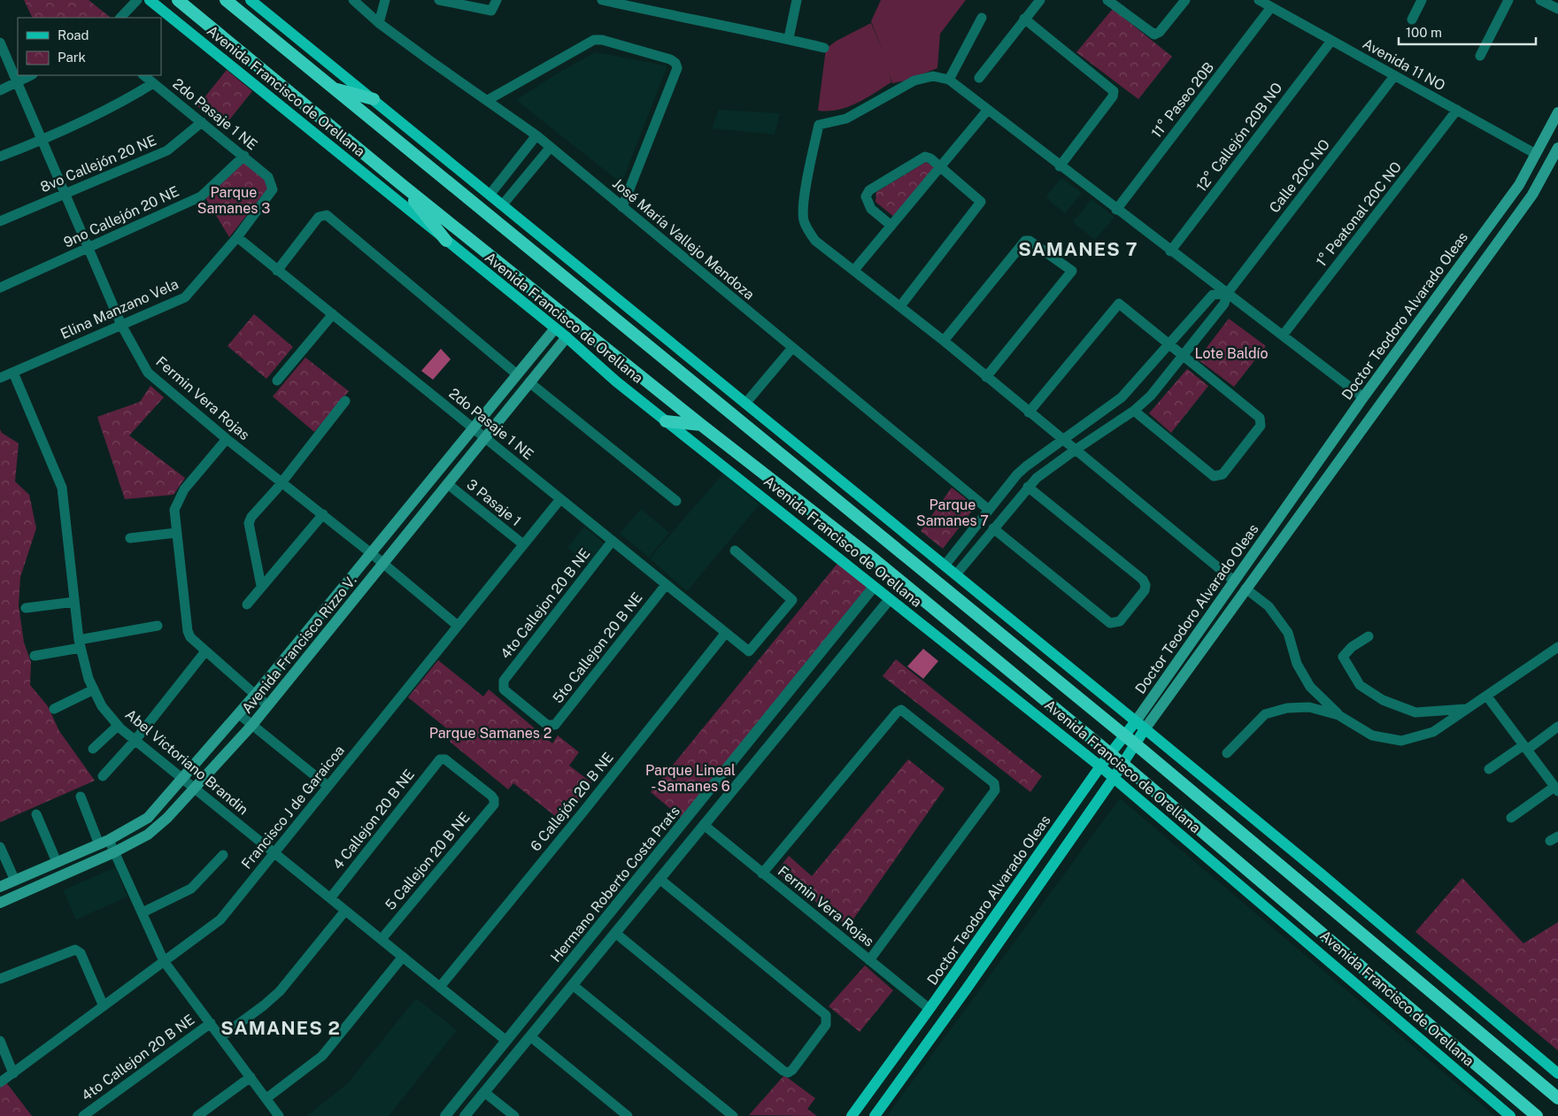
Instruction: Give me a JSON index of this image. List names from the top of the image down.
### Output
{
  "streets": {
    "highway": ["Avenida Francisco de Orellana"],
    "main road": ["Doctor Teodoro Alvarado Oleas", "Avenida Francisco Rizzo V."],
    "street": [
      "Avenida 11 NO",
      "11° Paseo 20B",
      "2do Pasaje 1 NE",
      "12° Callejón 20B NO",
      "8vo Callejón 20 NE",
      "Calle 20C NO",
      "1° Peatonal 20C NO",
      "9no Callejón 20 NE",
      "José María Vallejo Mendoza",
      "Elina Manzano Vela",
      "Fermin Vera Rojas",
      "3 Pasaje 1",
      "4to Callejon 20 B NE",
      "5to Callejon 20 B NE",
      "Abel Victoriano Brandin",
      "6 Callejón 20 B NE",
      "Francisco J de Garaicoa",
      "4 Callejon 20 B NE",
      "5 Callejon 20 B NE",
      "Hermano Roberto Costa Prats"
    ]
  },
  "crossings": [
    ["Avenida 11 NO", "11° Paseo 20B"],
    ["Avenida 11 NO", "12° Callejón 20B NO"],
    ["Avenida 11 NO", "Calle 20C NO"],
    ["Avenida 11 NO", "1° Peatonal 20C NO"],
    ["Avenida 11 NO", "Doctor Teodoro Alvarado Oleas"],
    ["Avenida Francisco de Orellana", "Doctor Teodoro Alvarado Oleas"],
    ["Avenida Francisco de Orellana", "Avenida Francisco Rizzo V."],
    ["Avenida Francisco de Orellana", "Hermano Roberto Costa Prats"],
    ["2do Pasaje 1 NE", "8vo Callejón 20 NE"],
    ["2do Pasaje 1 NE", "9no Callejón 20 NE"],
    ["2do Pasaje 1 NE", "Elina Manzano Vela"],
    ["2do Pasaje 1 NE", "4to Callejon 20 B NE"],
    ["2do Pasaje 1 NE", "Avenida Francisco Rizzo V."],
    ["2do Pasaje 1 NE", "5to Callejon 20 B NE"],
    ["2do Pasaje 1 NE", "6 Callejón 20 B NE"],
    ["2do Pasaje 1 NE", "Francisco J de Garaicoa"],
    ["8vo Callejón 20 NE", "Fermin Vera Rojas"],
    ["9no Callejón 20 NE", "Fermin Vera Rojas"],
    ["Elina Manzano Vela", "Fermin Vera Rojas"],
    ["Elina Manzano Vela", "Abel Victoriano Brandin"],
    ["Doctor Teodoro Alvarado Oleas", "Fermin Vera Rojas"],
    ["Fermin Vera Rojas", "Avenida Francisco Rizzo V."],
    ["Fermin Vera Rojas", "Francisco J de Garaicoa"],
    ["3 Pasaje 1", "Avenida Francisco Rizzo V."],
    ["3 Pasaje 1", "Francisco J de Garaicoa"],
    ["4to Callejon 20 B NE", "5to Callejon 20 B NE"],
    ["Avenida Francisco Rizzo V.", "Abel Victoriano Brandin"],
    ["Abel Victoriano Brandin", "6 Callejón 20 B NE"],
    ["Abel Victoriano Brandin", "Francisco J de Garaicoa"],
    ["Abel Victoriano Brandin", "4 Callejon 20 B NE"],
    ["Abel Victoriano Brandin", "5 Callejon 20 B NE"],
    ["Abel Victoriano Brandin", "Hermano Roberto Costa Prats"],
    ["4 Callejon 20 B NE", "5 Callejon 20 B NE"]
  ],
  "districts": ["SAMANES 7", "SAMANES 2"],
  "parks": [
    "Parque Samanes 3",
    "Lote Baldío",
    "Parque Samanes 7",
    "Parque Samanes 2",
    "Parque Lineal - Samanes 6"
  ],
  "legend": ["Road", "Park"],
  "scale_bar": "100 m"
}
